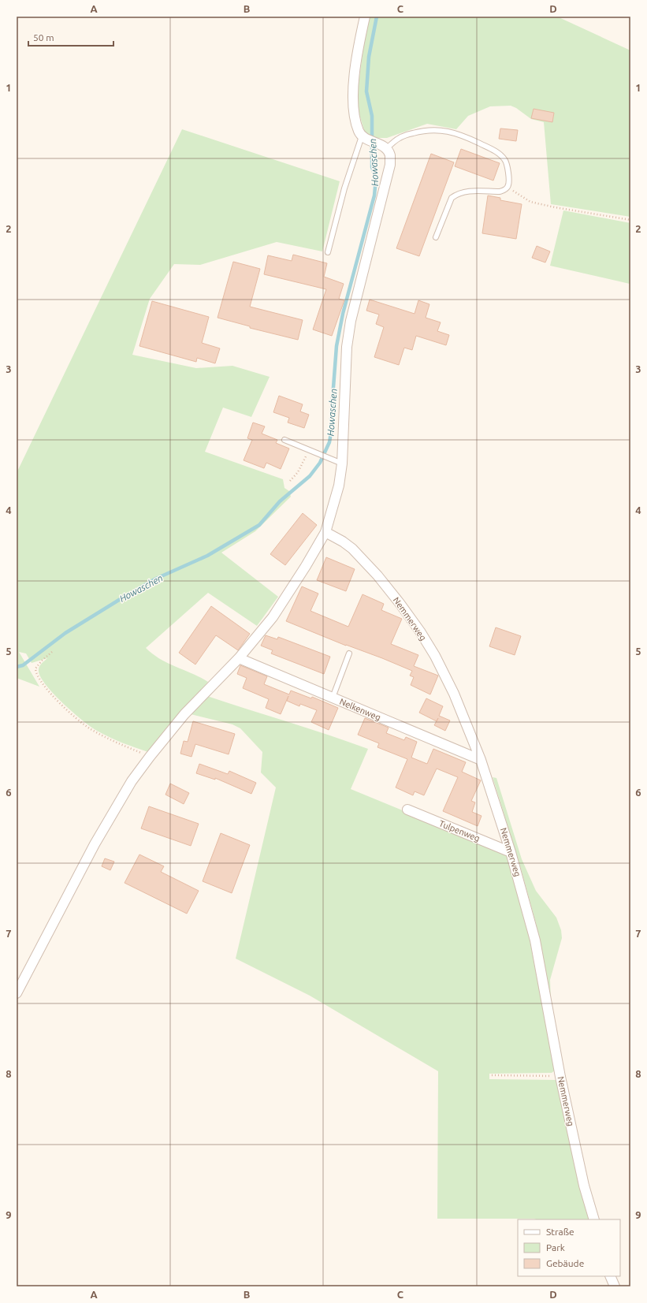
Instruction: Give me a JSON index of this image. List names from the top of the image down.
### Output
{
  "streets": {
    "street": ["Nemmerweg", "Nelkenweg", "Tulpenweg"]
  },
  "crossings": [
    ["Nemmerweg", "Nelkenweg"],
    ["Nemmerweg", "Tulpenweg"]
  ],
  "water": ["Howaschen"],
  "legend": ["Straße", "Park", "Gebäude"],
  "scale_bar": "50 m",
  "grid": {
    "columns": [
      "A",
      "B",
      "C",
      "D"
    ],
    "rows": [
      "1",
      "2",
      "3",
      "4",
      "5",
      "6",
      "7",
      "8",
      "9"
    ]
  }
}
